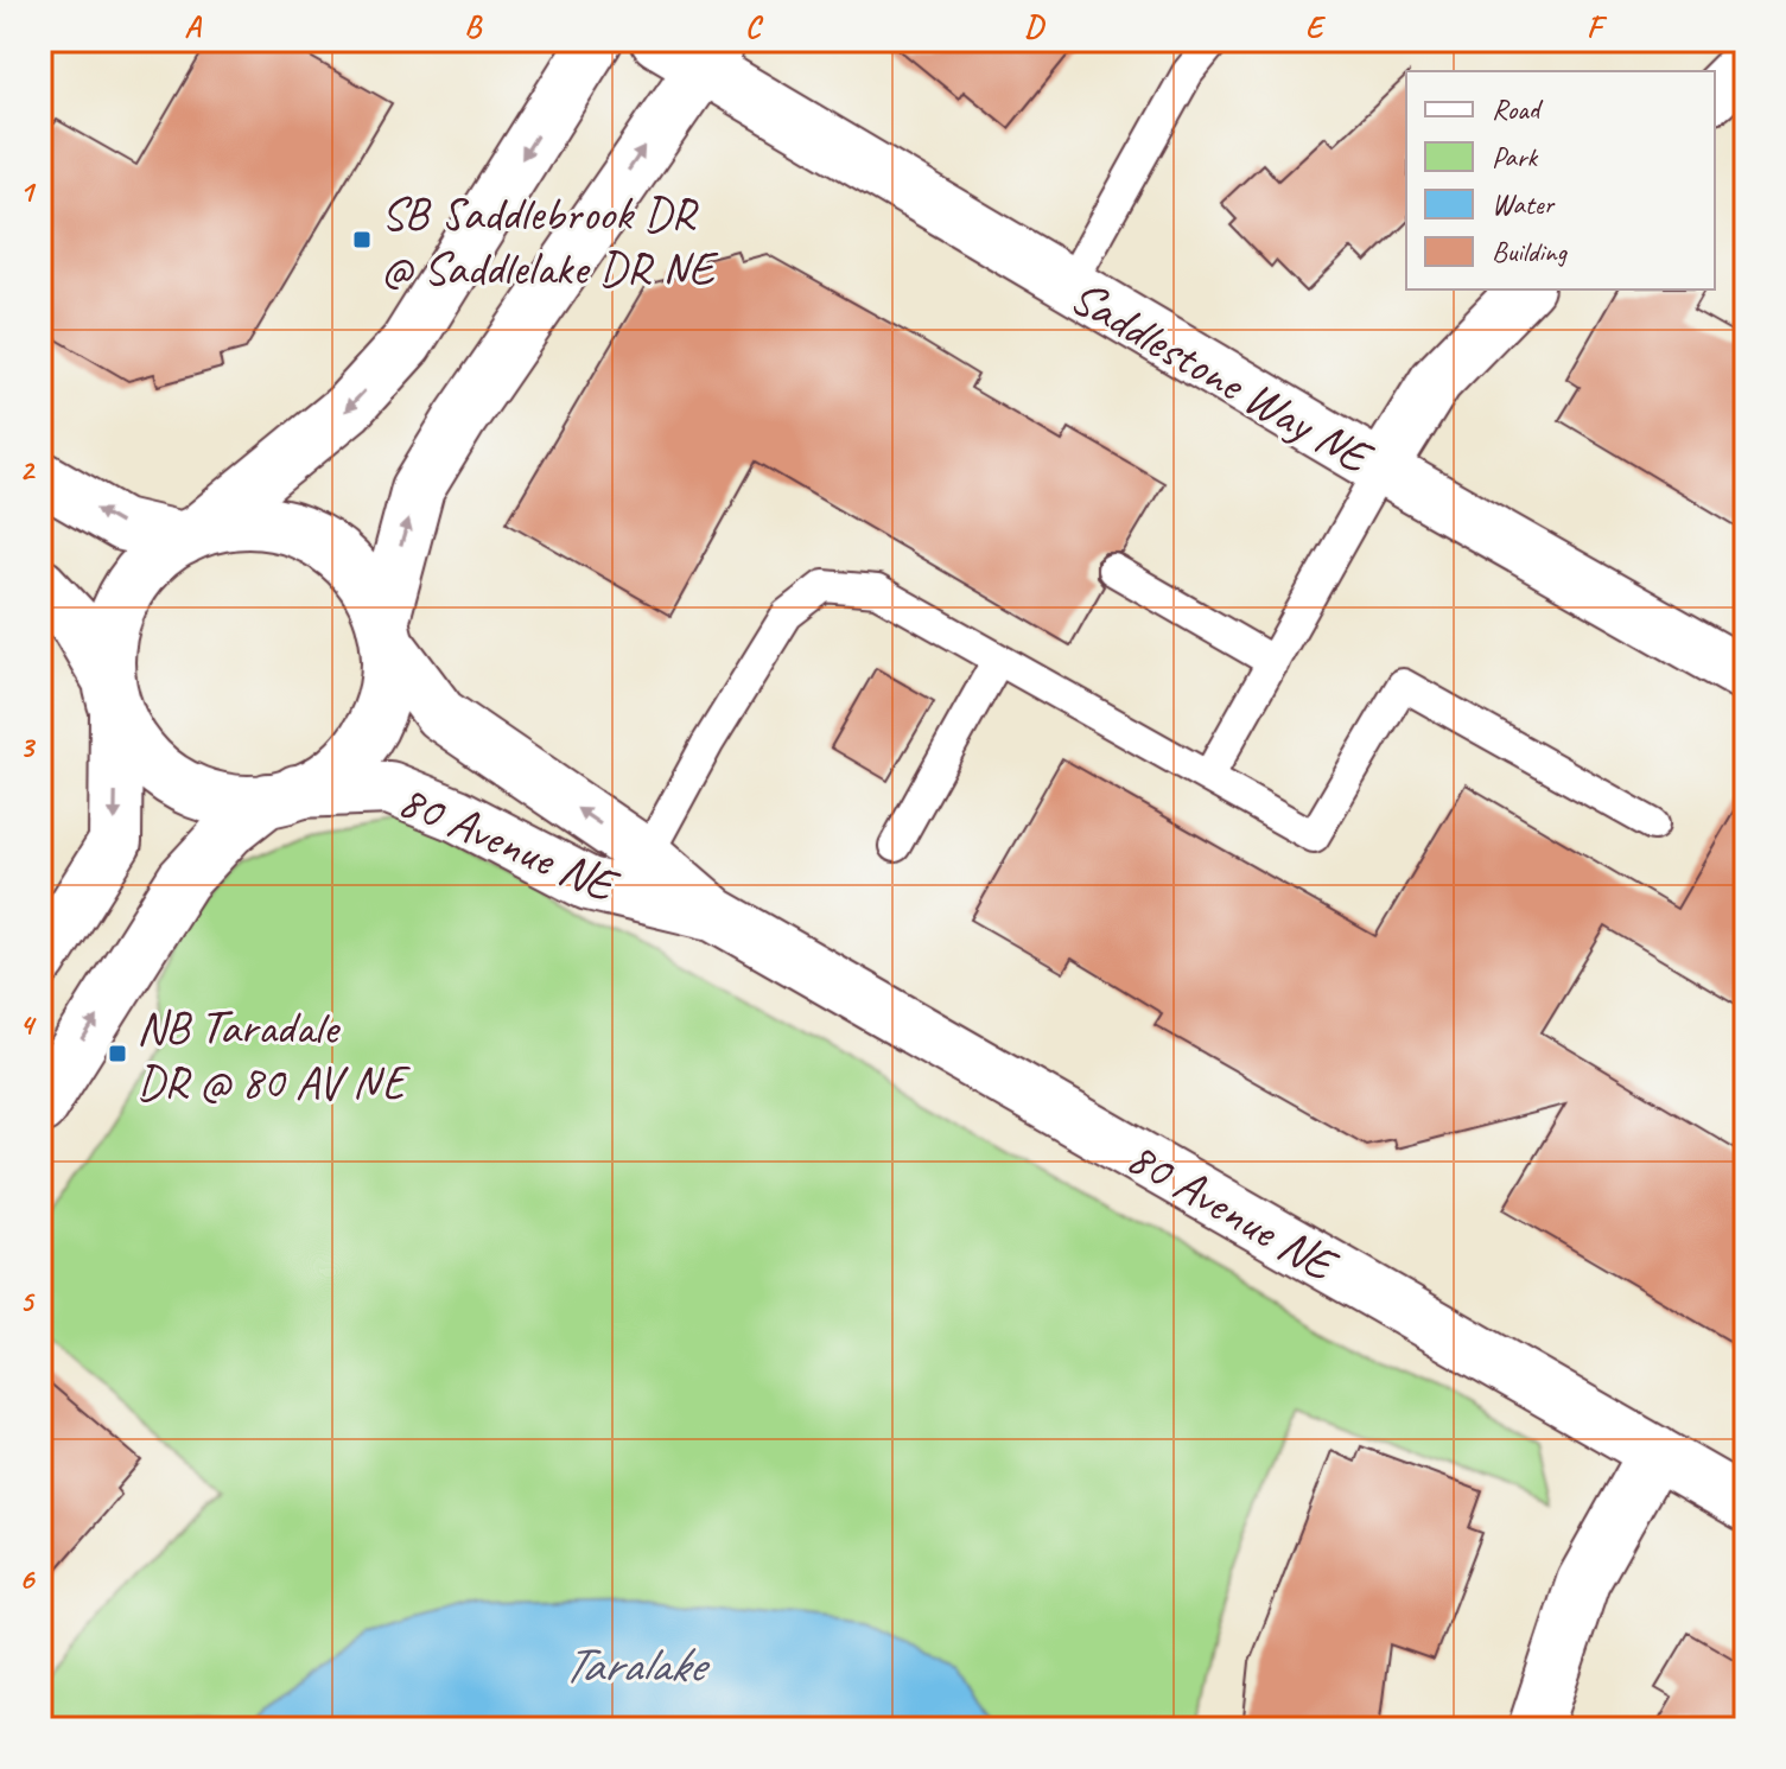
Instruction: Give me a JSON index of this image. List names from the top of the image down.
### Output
{
  "streets": {
    "street": ["Saddlestone Way NE", "80 Avenue NE"]
  },
  "water": ["Taralake"],
  "places": {
    "transit": ["SB Saddlebrook DR @ Saddlelake DR NE", "NB Taradale DR @ 80 AV NE"]
  },
  "legend": [
    "Road",
    "Park",
    "Water",
    "Building"
  ],
  "grid": {
    "columns": [
      "A",
      "B",
      "C",
      "D",
      "E",
      "F"
    ],
    "rows": [
      "1",
      "2",
      "3",
      "4",
      "5",
      "6"
    ]
  }
}
